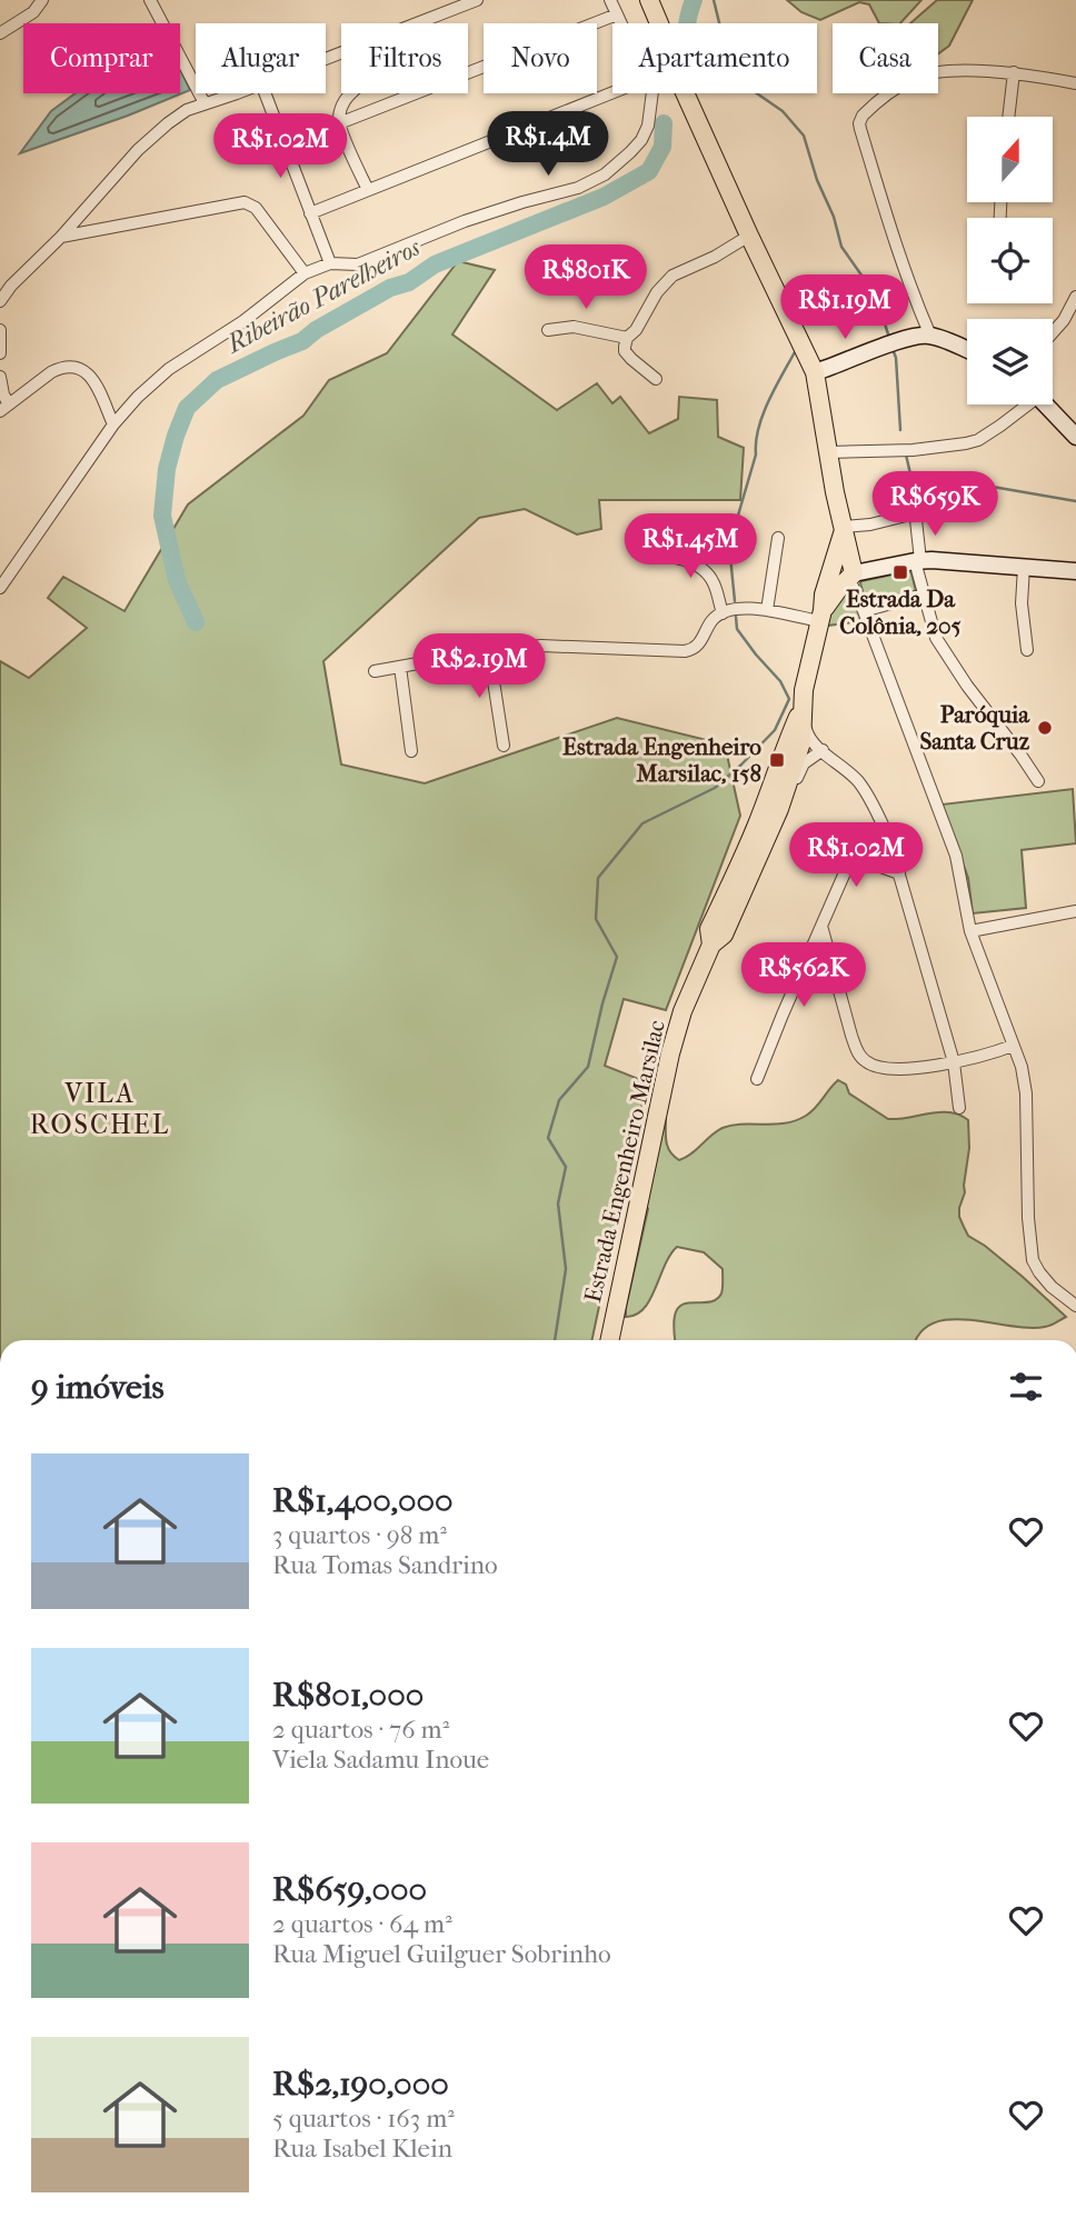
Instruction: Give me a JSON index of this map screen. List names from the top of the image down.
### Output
{
  "streets": {
    "main road": ["Estrada Engenheiro Marsilac"]
  },
  "districts": ["VILA ROSCHEL"],
  "water": ["Ribeirão Parelheiros"],
  "places": {
    "transit": ["Estrada Da Colônia, 205", "Estrada Engenheiro Marsilac, 158"],
    "other": ["Paróquia Santa Cruz"]
  },
  "north": "top",
  "page": {
    "chip": [
      "Comprar",
      "Alugar",
      "Filtros",
      "Novo",
      "Apartamento",
      "Casa"
    ],
    "price": [
      "R$1.4M",
      "R$1.02M",
      "R$801K",
      "R$1.19M",
      "R$659K",
      "R$1.45M",
      "R$2.19M",
      "R$1.02M",
      "R$562K"
    ],
    "heading": "9 imóveis",
    "list": [
      {
        "name": "R$1,400,000",
        "note": "3 quartos · 98 m² · Rua Tomas Sandrino"
      },
      {
        "name": "R$801,000",
        "note": "2 quartos · 76 m² · Viela Sadamu Inoue"
      },
      {
        "name": "R$659,000",
        "note": "2 quartos · 64 m² · Rua Miguel Guilguer Sobrinho"
      },
      {
        "name": "R$2,190,000",
        "note": "5 quartos · 163 m² · Rua Isabel Klein"
      }
    ]
  }
}
